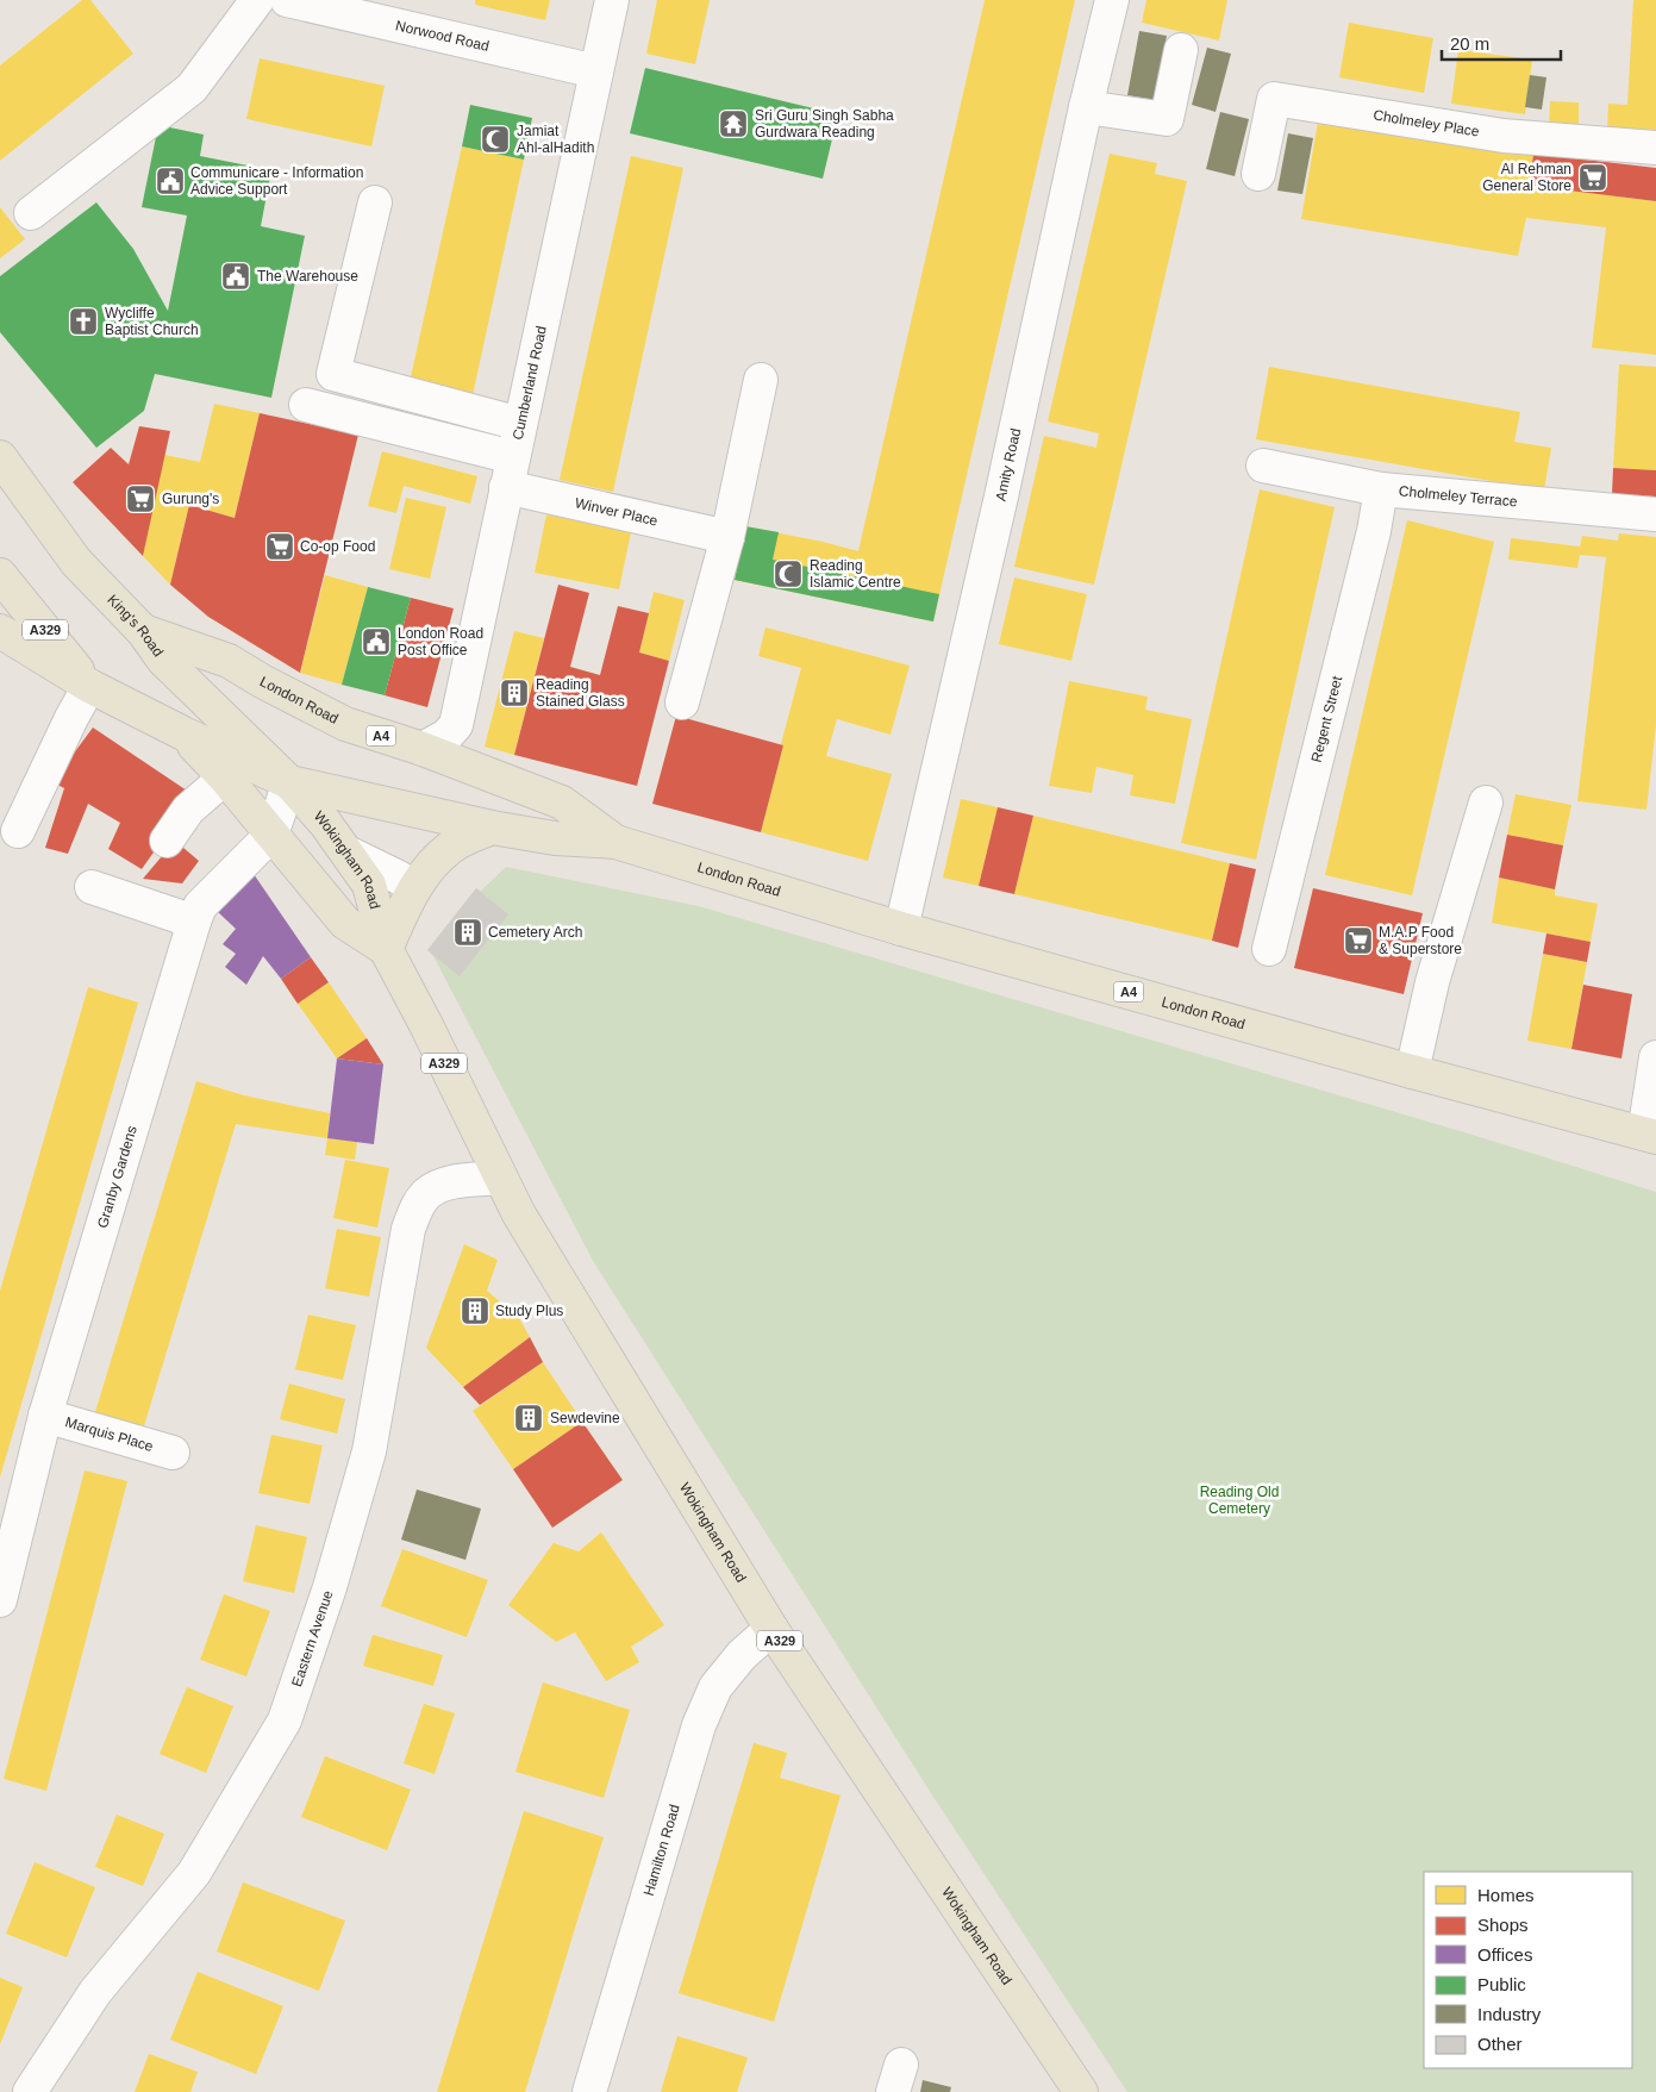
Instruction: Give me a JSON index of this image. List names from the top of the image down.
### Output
{
  "streets": {
    "main road": [
      "King's Road",
      "A329",
      "London Road",
      "A4",
      "Wokingham Road"
    ],
    "street": [
      "Norwood Road",
      "Cholmeley Place",
      "Cumberland Road",
      "Amity Road",
      "Cholmeley Terrace",
      "Winver Place",
      "Regent Street",
      "Granby Gardens",
      "Marquis Place",
      "Eastern Avenue",
      "Hamilton Road"
    ]
  },
  "crossings": [
    ["Norwood Road", "Cumberland Road"],
    ["Cumberland Road", "Winver Place"],
    ["Cumberland Road", "London Road"],
    ["Amity Road", "London Road"],
    ["Cholmeley Terrace", "Regent Street"],
    ["King's Road", "London Road"],
    ["King's Road", "Wokingham Road"],
    ["King's Road", "Granby Gardens"],
    ["A329", "London Road"],
    ["London Road", "Wokingham Road"],
    ["London Road", "Granby Gardens"],
    ["Wokingham Road", "Granby Gardens"],
    ["Wokingham Road", "Eastern Avenue"],
    ["Wokingham Road", "Hamilton Road"],
    ["Granby Gardens", "Marquis Place"]
  ],
  "parks": ["Reading Old Cemetery"],
  "places": {
    "temple": ["Sri Guru Singh Sabha Gurdwara Reading"],
    "mosque": ["Jamiat Ahl-alHadith", "Reading Islamic Centre"],
    "supermarket": [
      "Al Rehman General Store",
      "Gurung's",
      "Co-op Food",
      "M.A.P Food & Superstore"
    ],
    "public building": ["Communicare - Information Advice Support", "The Warehouse", "London Road Post Office"],
    "church": ["Wycliffe Baptist Church"],
    "building": [
      "Reading Stained Glass",
      "Cemetery Arch",
      "Study Plus",
      "Sewdevine"
    ]
  },
  "legend": [
    "Homes",
    "Shops",
    "Offices",
    "Public",
    "Industry",
    "Other"
  ],
  "scale_bar": "20 m"
}
